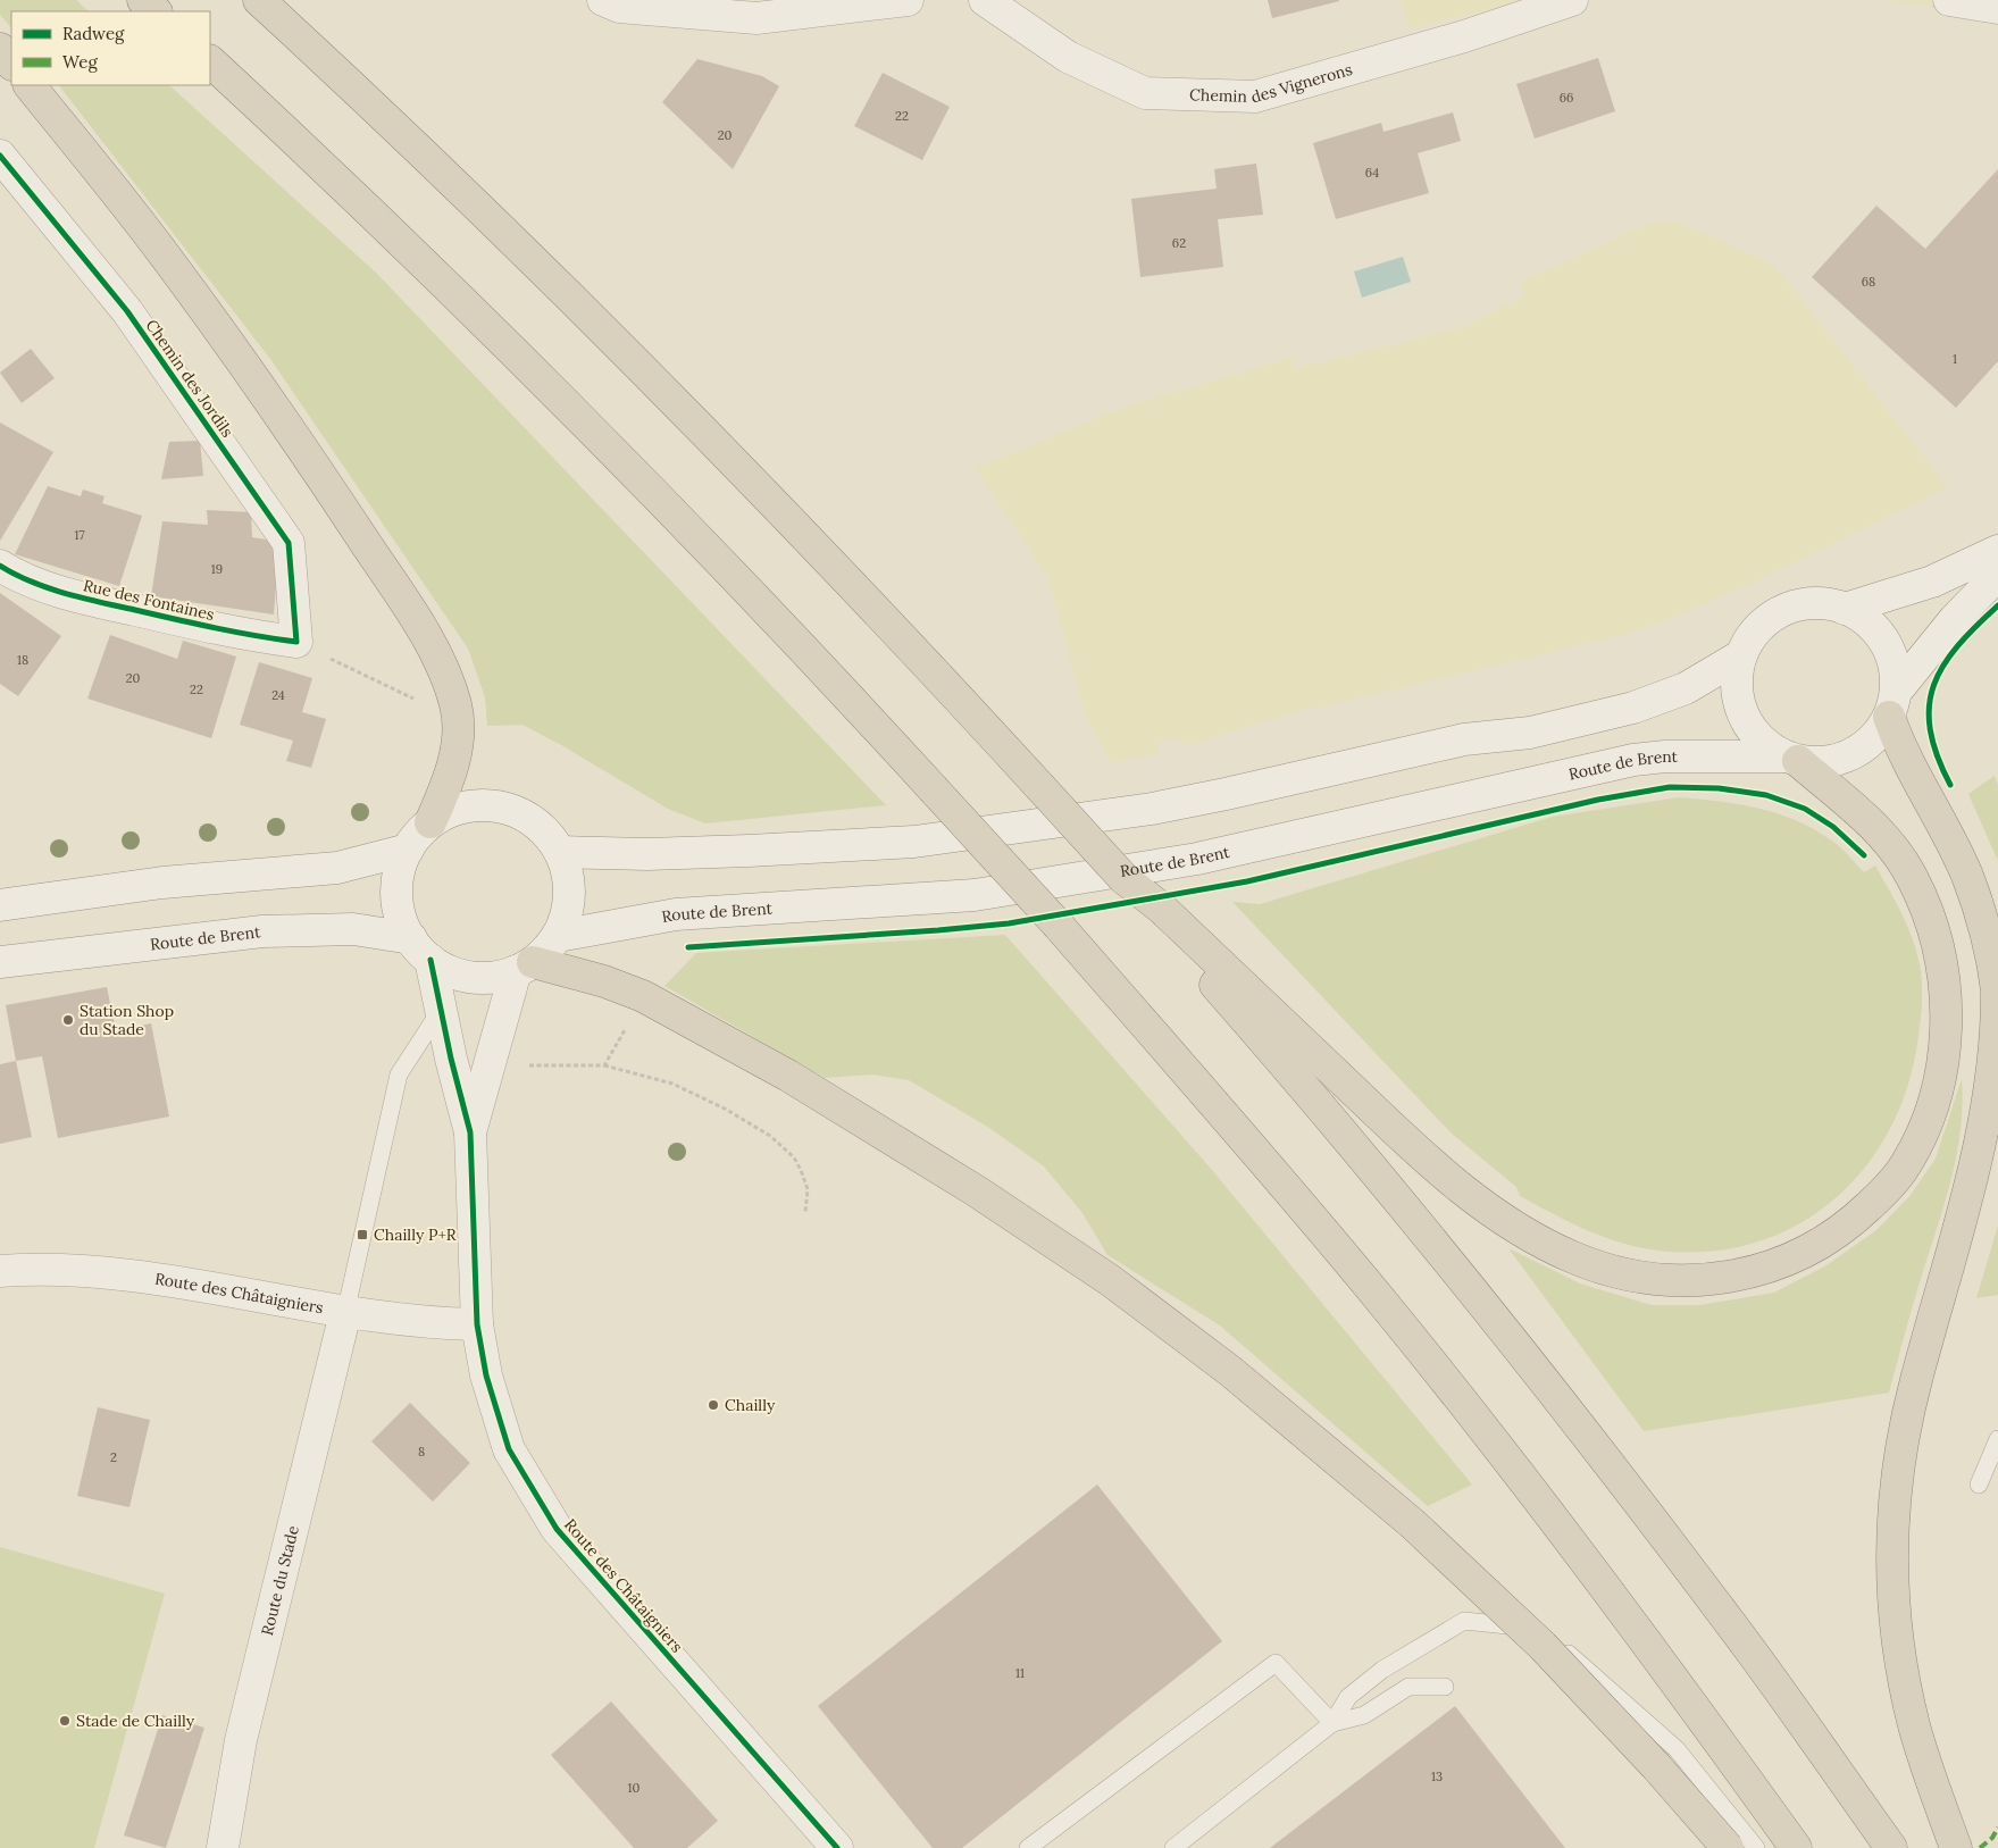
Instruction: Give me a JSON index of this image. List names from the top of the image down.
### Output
{
  "streets": {
    "main road": [
      "Chemin des Vignerons",
      "Chemin des Jordils",
      "Rue des Fontaines",
      "Route de Brent",
      "Route des Châtaigniers",
      "Route du Stade"
    ]
  },
  "crossings": [
    ["Chemin des Jordils", "Rue des Fontaines"],
    ["Route de Brent", "Route des Châtaigniers"],
    ["Route des Châtaigniers", "Route du Stade"]
  ],
  "places": {
    "other": ["Station Shop du Stade", "Chailly", "Stade de Chailly"],
    "transit": ["Chailly P+R"]
  },
  "house_numbers": [
    "66",
    "22",
    "20",
    "64",
    "62",
    "68",
    "1",
    "17",
    "19",
    "18",
    "20",
    "22",
    "24",
    "8",
    "2",
    "11",
    "13",
    "10"
  ],
  "legend": ["Radweg", "Weg"]
}
